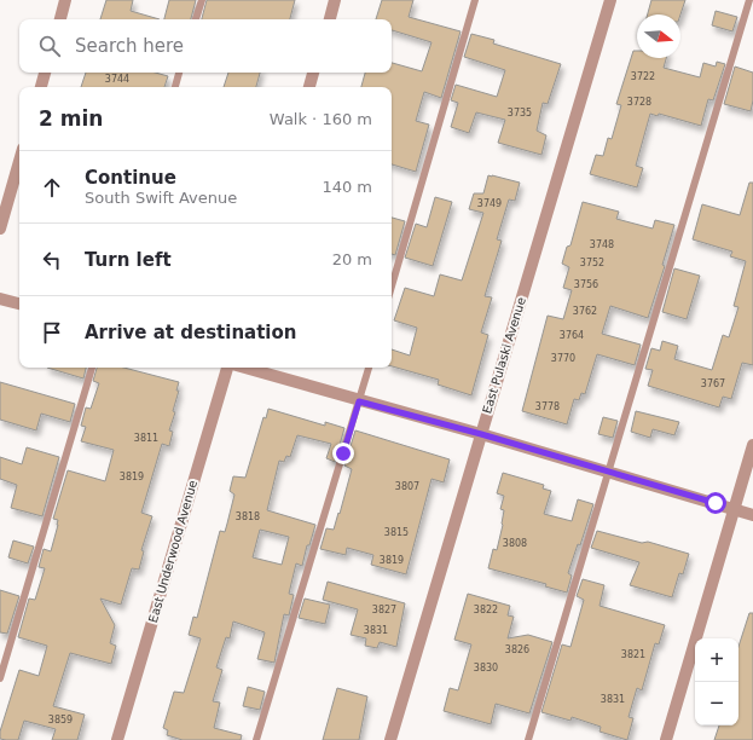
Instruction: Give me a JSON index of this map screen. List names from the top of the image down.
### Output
{
  "streets": {
    "street": ["East Pulaski Avenue", "East Underwood Avenue"]
  },
  "house_numbers": [
    "3722",
    "3744",
    "3728",
    "3735",
    "3749",
    "3748",
    "3752",
    "3756",
    "3762",
    "3764",
    "3770",
    "3767",
    "3778",
    "3811",
    "3819",
    "3807",
    "3818",
    "3815",
    "3808",
    "3819",
    "3827",
    "3822",
    "3831",
    "3826",
    "3821",
    "3830",
    "3831",
    "3859"
  ],
  "north": "right",
  "page": {
    "search": "Search here",
    "heading": ["2 min", "Walk · 160 m"],
    "list": [
      ["Continue", "South Swift Avenue", "140 m"],
      ["Turn left", "20 m"],
      "Arrive at destination"
    ],
    "map_buttons": ["+", "−"]
  }
}
